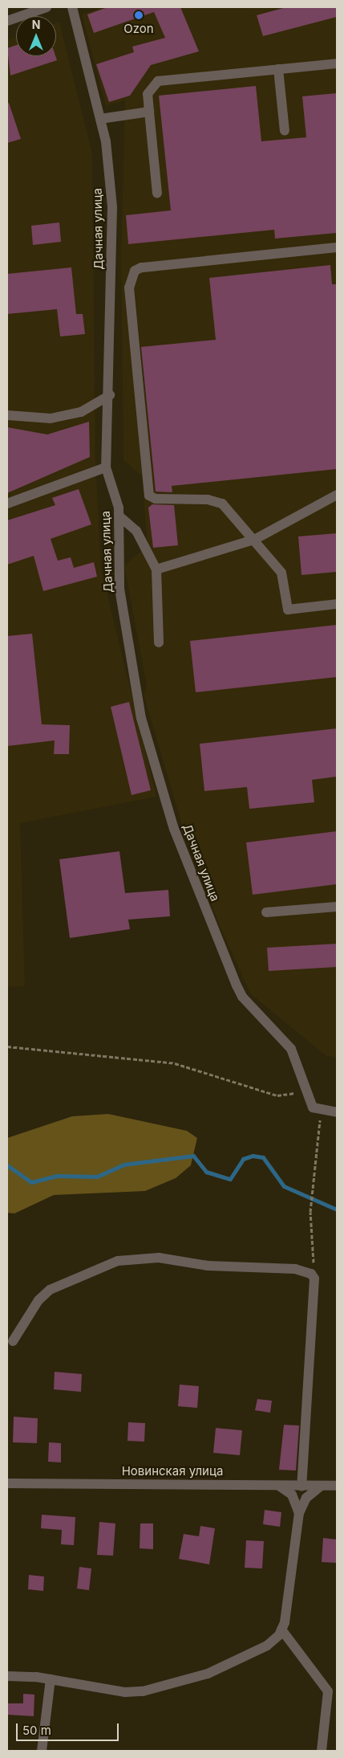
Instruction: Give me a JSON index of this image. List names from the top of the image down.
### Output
{
  "streets": {
    "street": ["Дачная улица", "Новинская улица"]
  },
  "places": ["Ozon"],
  "scale_bar": "50 m",
  "north": "top"
}
